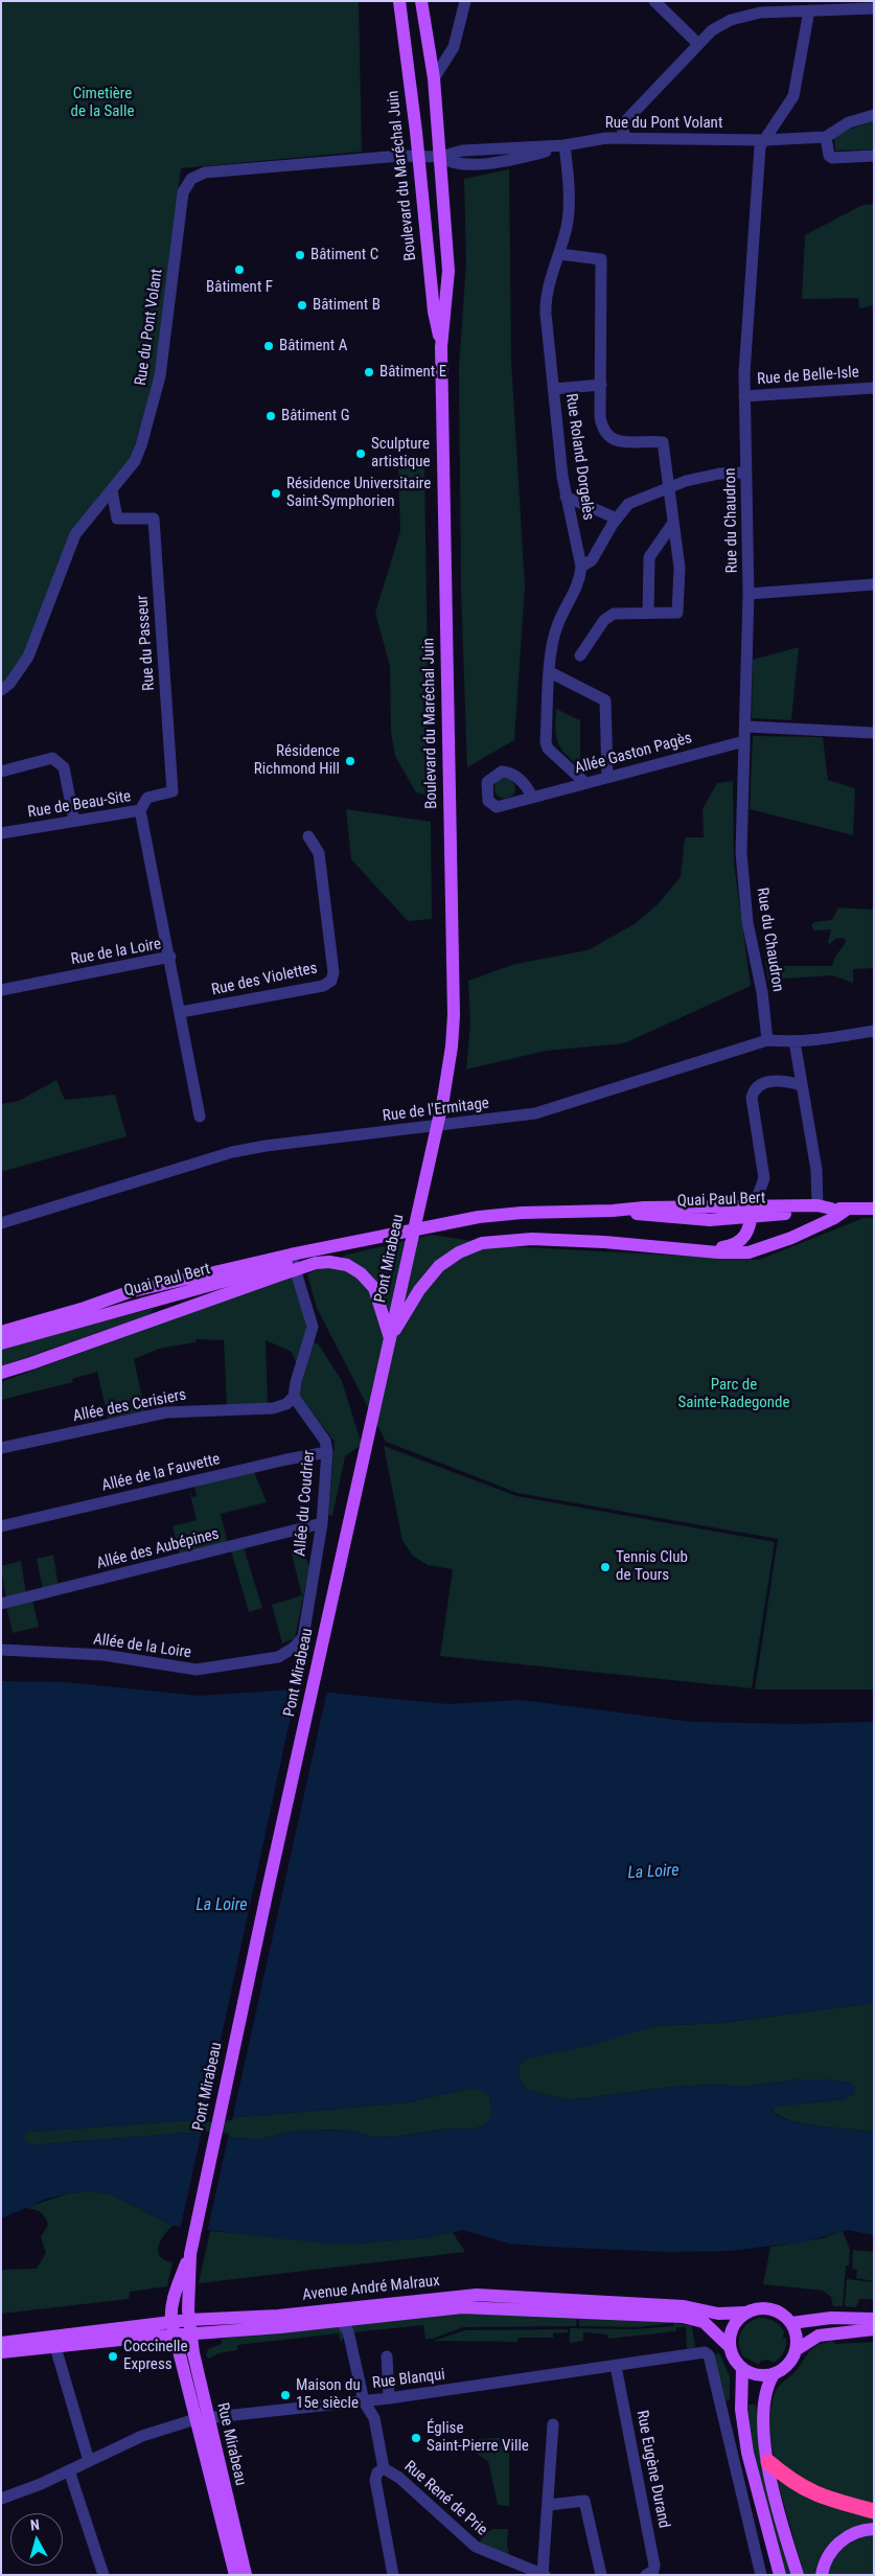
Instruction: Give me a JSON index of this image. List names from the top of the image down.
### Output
{
  "streets": {
    "main road": [
      "Boulevard du Maréchal Juin",
      "Quai Paul Bert",
      "Pont Mirabeau",
      "Avenue André Malraux",
      "Rue Mirabeau"
    ],
    "street": [
      "Rue du Pont Volant",
      "Rue de Belle-Isle",
      "Rue Roland Dorgelès",
      "Rue du Chaudron",
      "Rue du Passeur",
      "Allée Gaston Pagès",
      "Rue de Beau-Site",
      "Rue de la Loire",
      "Rue des Violettes",
      "Rue de l'Ermitage",
      "Allée des Cerisiers",
      "Allée de la Fauvette",
      "Allée du Coudrier",
      "Allée des Aubépines",
      "Allée de la Loire",
      "Rue Blanqui",
      "Rue Eugène Durand",
      "Rue René de Prie"
    ]
  },
  "crossings": [
    ["Rue du Pont Volant", "Boulevard du Maréchal Juin"],
    ["Rue du Pont Volant", "Rue Roland Dorgelès"],
    ["Rue du Pont Volant", "Rue du Chaudron"],
    ["Rue du Pont Volant", "Rue du Passeur"],
    ["Boulevard du Maréchal Juin", "Pont Mirabeau"],
    ["Rue de Belle-Isle", "Rue du Chaudron"],
    ["Rue Roland Dorgelès", "Allée Gaston Pagès"],
    ["Rue du Chaudron", "Allée Gaston Pagès"],
    ["Rue du Chaudron", "Rue de l'Ermitage"],
    ["Rue du Passeur", "Rue de Beau-Site"],
    ["Rue de Beau-Site", "Rue de la Loire"],
    ["Rue de la Loire", "Rue des Violettes"],
    ["Pont Mirabeau", "Avenue André Malraux"],
    ["Pont Mirabeau", "Rue Mirabeau"],
    ["Allée des Cerisiers", "Allée du Coudrier"],
    ["Allée de la Fauvette", "Allée du Coudrier"],
    ["Allée du Coudrier", "Allée des Aubépines"],
    ["Allée du Coudrier", "Allée de la Loire"],
    ["Avenue André Malraux", "Rue Mirabeau"],
    ["Rue Blanqui", "Rue Mirabeau"],
    ["Rue Blanqui", "Rue Eugène Durand"]
  ],
  "water": ["La Loire"],
  "parks": ["Cimetière de la Salle", "Parc de Sainte-Radegonde"],
  "places": [
    "Bâtiment C",
    "Bâtiment F",
    "Bâtiment B",
    "Bâtiment A",
    "Bâtiment E",
    "Bâtiment G",
    "Sculpture artistique",
    "Résidence Universitaire Saint-Symphorien",
    "Résidence Richmond Hill",
    "Tennis Club de Tours",
    "Coccinelle Express",
    "Maison du 15e siècle",
    "Église Saint-Pierre Ville"
  ],
  "north": "top"
}
